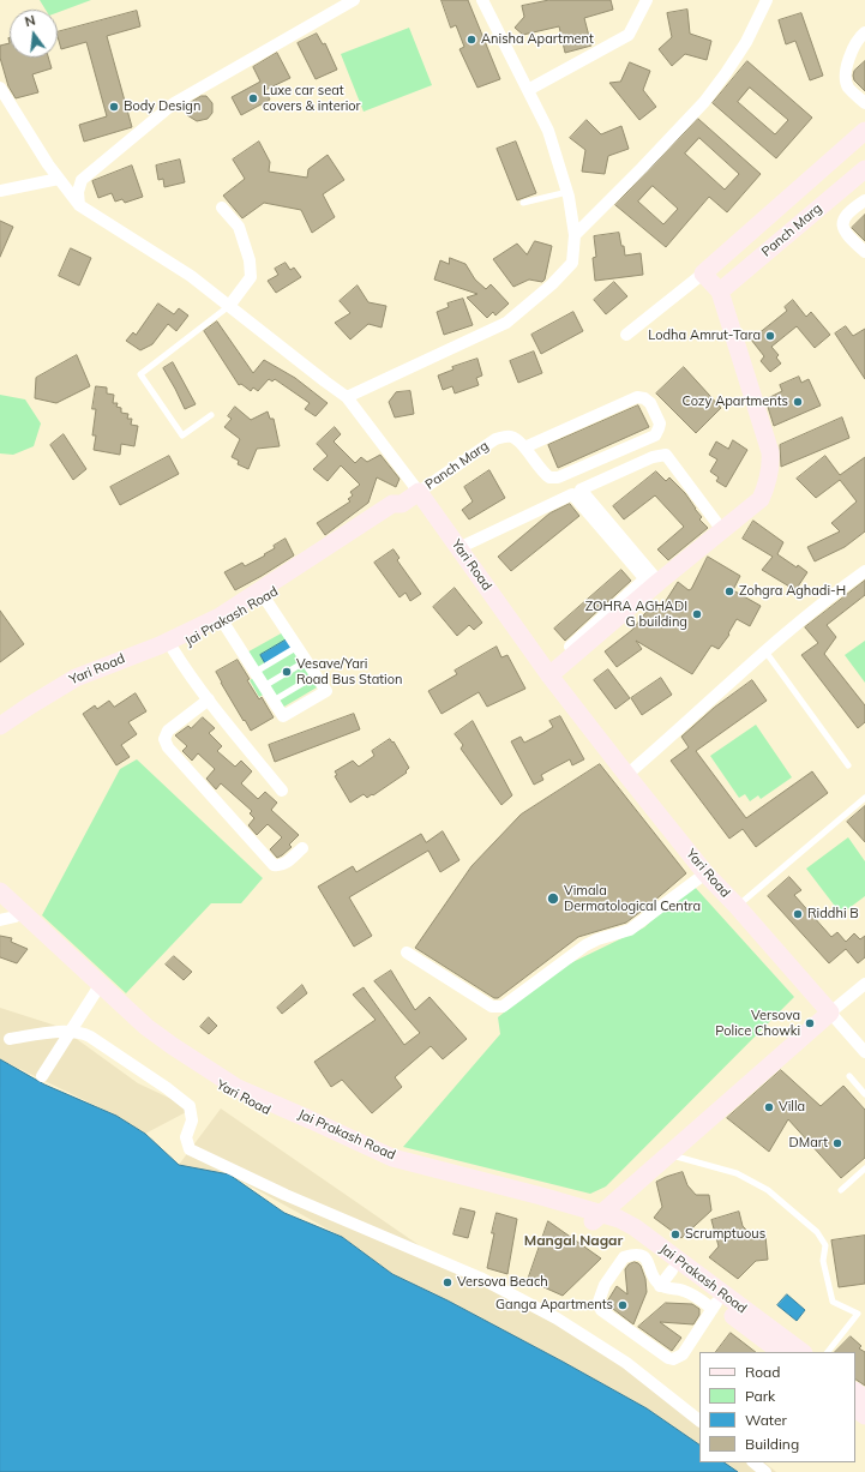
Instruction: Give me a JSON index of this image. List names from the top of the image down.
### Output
{
  "streets": {
    "main road": ["Panch Marg", "Yari Road", "Jai Prakash Road"]
  },
  "crossings": [
    ["Panch Marg", "Yari Road"],
    ["Panch Marg", "Jai Prakash Road"],
    ["Yari Road", "Jai Prakash Road"]
  ],
  "districts": ["Mangal Nagar"],
  "places": [
    "Anisha Apartment",
    "Luxe car seat covers & interior",
    "Body Design",
    "Lodha Amrut-Tara",
    "Cozy Apartments",
    "Zohgra Aghadi-H",
    "ZOHRA AGHADI G building",
    "Vesave/Yari Road Bus Station",
    "Vimala Dermatological Centra",
    "Riddhi B",
    "Versova Police Chowki",
    "Villa",
    "DMart",
    "Scrumptuous",
    "Versova Beach",
    "Ganga Apartments"
  ],
  "legend": [
    "Road",
    "Park",
    "Water",
    "Building"
  ],
  "north": "top"
}
